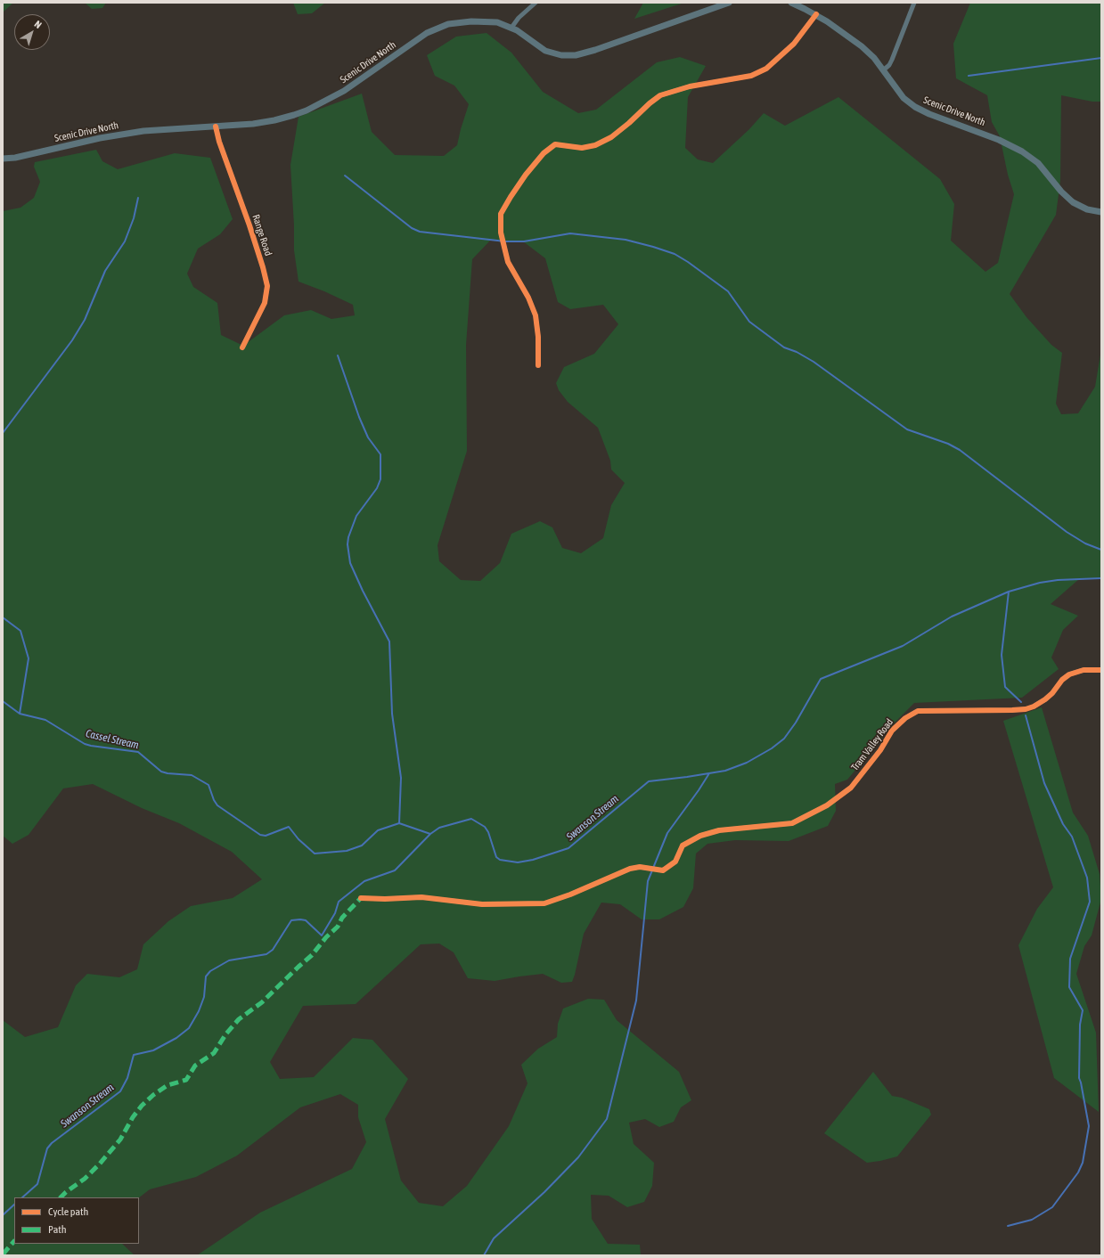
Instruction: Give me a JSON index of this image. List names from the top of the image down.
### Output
{
  "streets": {
    "main road": ["Scenic Drive North"],
    "street": ["Range Road", "Tram Valley Road"]
  },
  "crossings": [
    ["Scenic Drive North", "Range Road"]
  ],
  "water": ["Cassel Stream", "Swanson Stream"],
  "legend": ["Cycle path", "Path"],
  "north": "top right"
}
